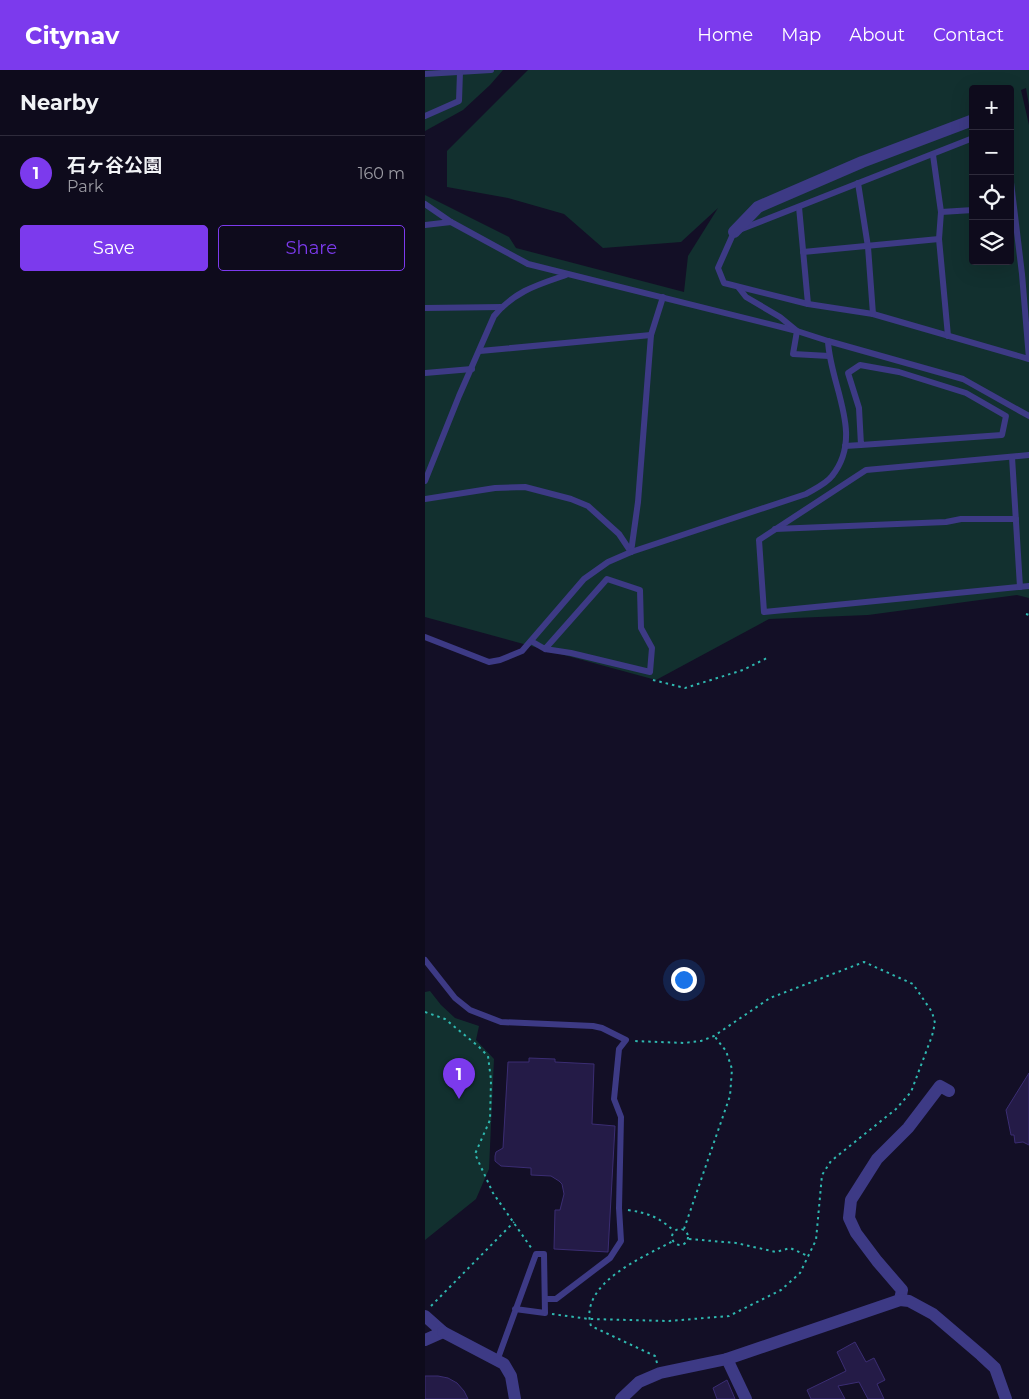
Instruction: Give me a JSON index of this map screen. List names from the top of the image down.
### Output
{
  "page": {
    "header": "Citynav",
    "nav": [
      "Home",
      "Map",
      "About",
      "Contact"
    ],
    "heading": "Nearby",
    "map_buttons": ["+", "−"],
    "list": [
      {
        "mark": "1",
        "name": "石ヶ谷公園",
        "note": "Park",
        "value": "160 m"
      }
    ],
    "buttons": ["Save", "Share"],
    "pins": "1"
  }
}
